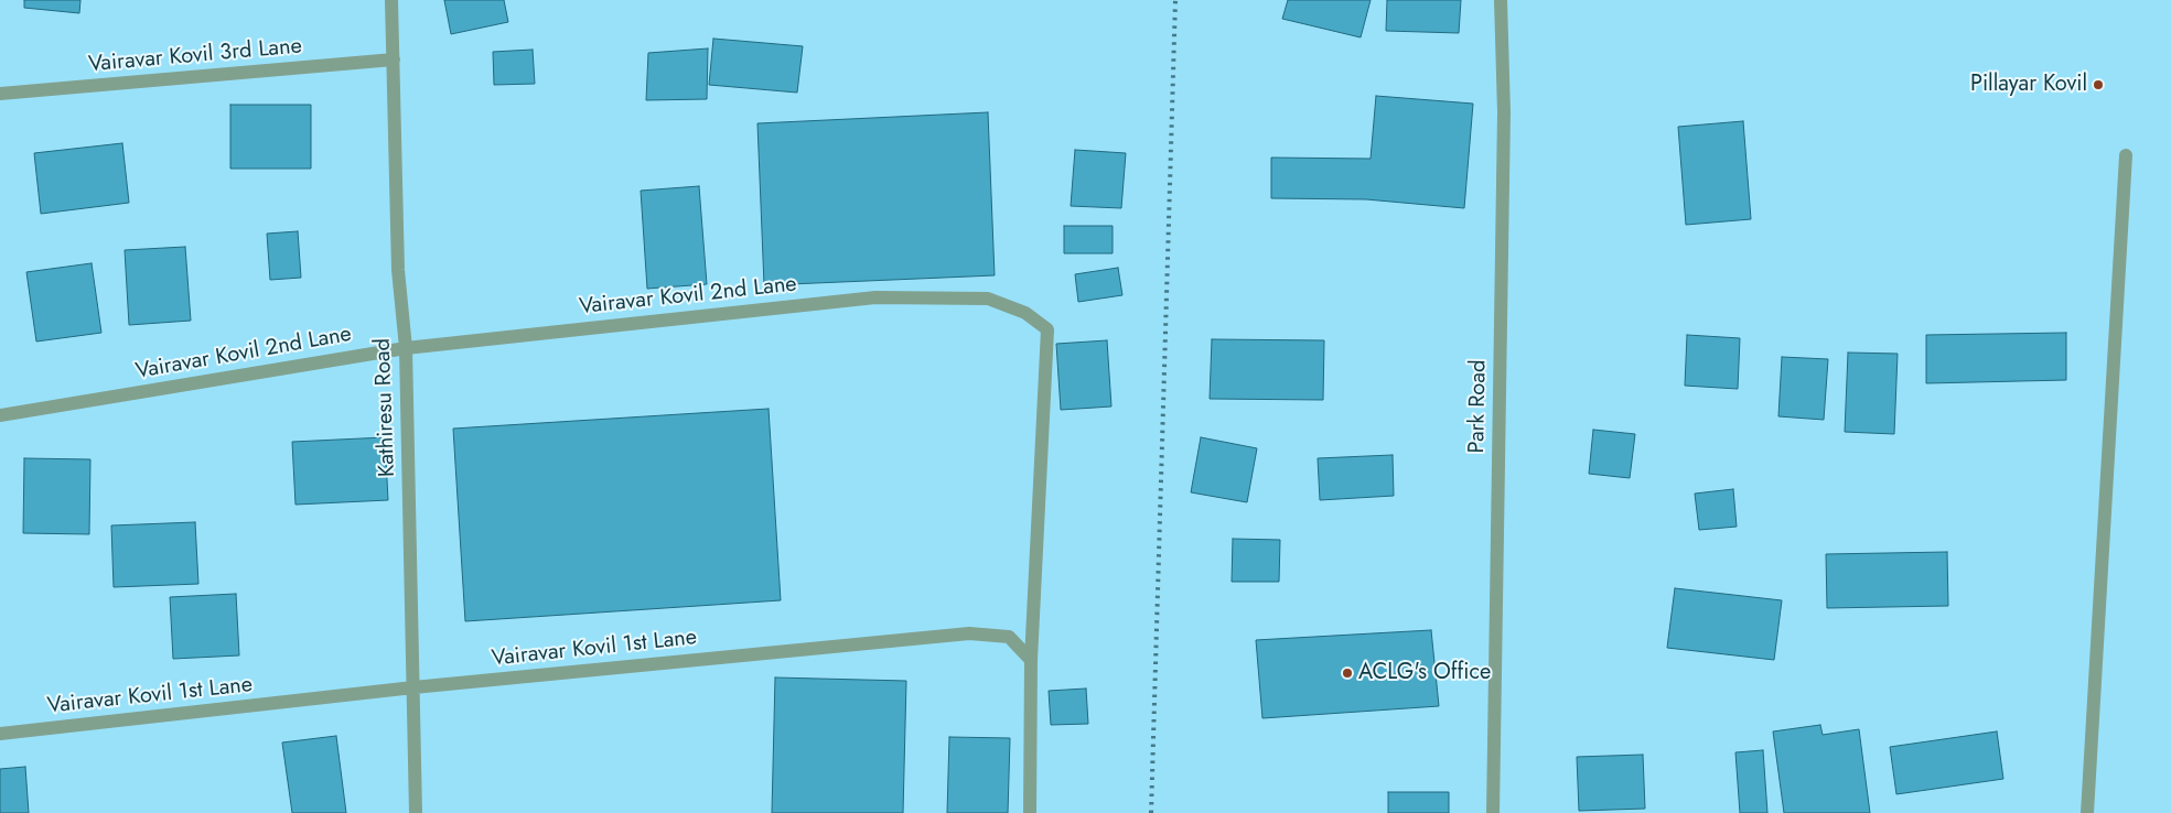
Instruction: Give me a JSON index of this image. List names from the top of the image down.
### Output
{
  "streets": {
    "street": [
      "Vairavar Kovil 3rd Lane",
      "Vairavar Kovil 2nd Lane",
      "Park Road",
      "Kathiresu Road",
      "Vairavar Kovil 1st Lane"
    ]
  },
  "crossings": [
    ["Vairavar Kovil 3rd Lane", "Kathiresu Road"],
    ["Vairavar Kovil 2nd Lane", "Kathiresu Road"],
    ["Vairavar Kovil 2nd Lane", "Vairavar Kovil 1st Lane"],
    ["Kathiresu Road", "Vairavar Kovil 1st Lane"]
  ],
  "places": ["Pillayar Kovil", "ACLG's Office"]
}
